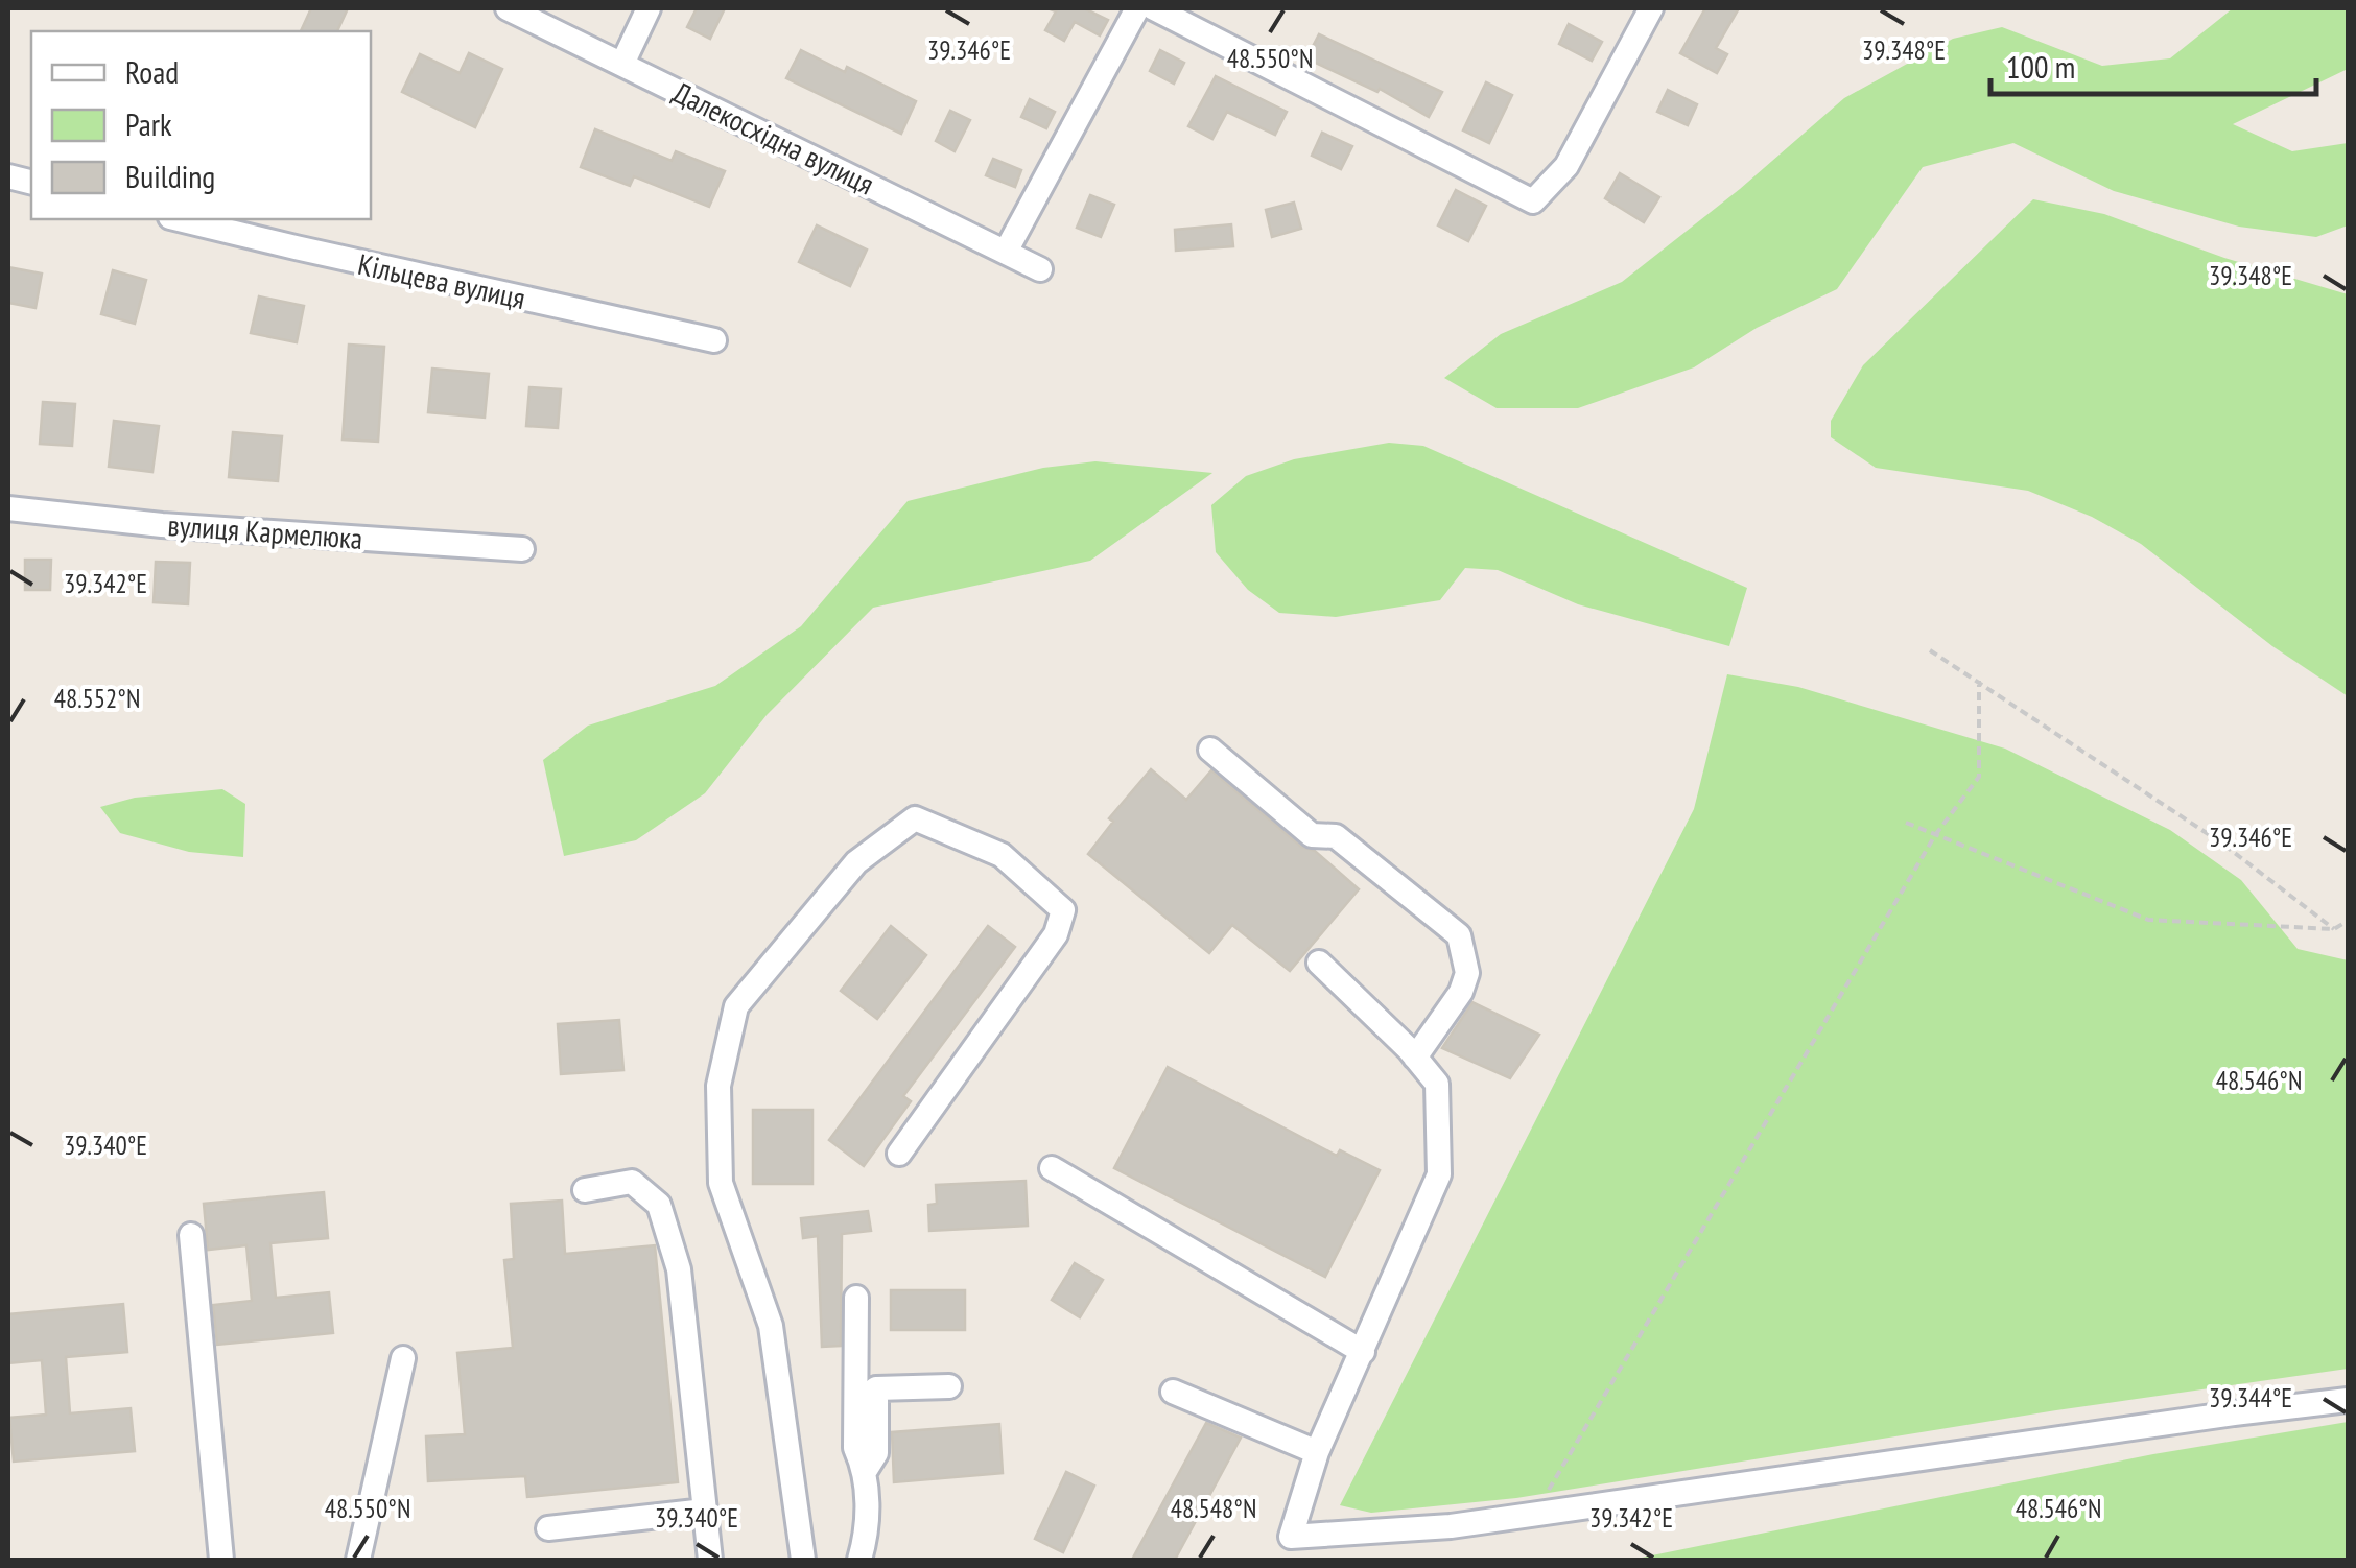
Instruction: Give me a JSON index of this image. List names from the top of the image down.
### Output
{
  "streets": {
    "street": ["Далекосхідна вулиця", "Кільцева вулиця", "вулиця Кармелюка"]
  },
  "legend": ["Road", "Park", "Building"],
  "scale_bar": "100 m",
  "coordinates": [
    "39.346°E",
    "39.348°E",
    "48.550°N",
    "39.342°E",
    "48.552°N",
    "48.546°N",
    "39.340°E",
    "39.344°E",
    "48.548°N"
  ]
}
